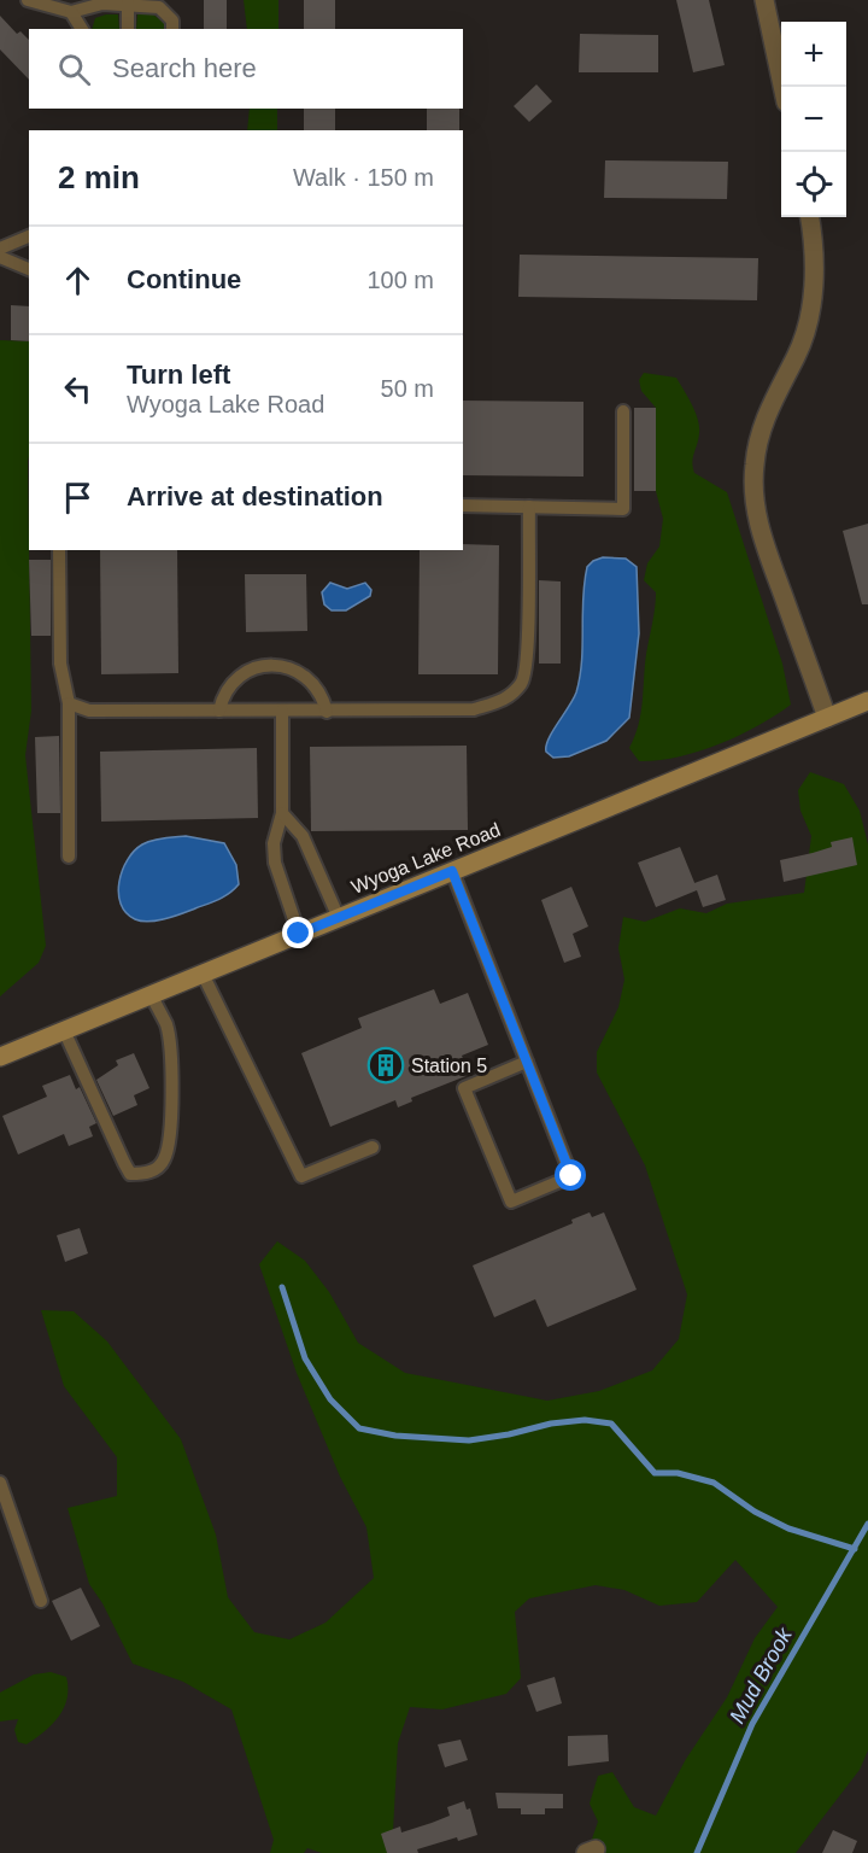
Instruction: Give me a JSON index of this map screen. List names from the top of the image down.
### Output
{
  "streets": {
    "street": ["Wyoga Lake Road"]
  },
  "water": ["Mud Brook"],
  "places": {
    "building": ["Station 5"]
  },
  "page": {
    "map_buttons": ["+", "−"],
    "search": "Search here",
    "heading": ["2 min", "Walk · 150 m"],
    "list": [
      ["Continue", "100 m"],
      ["Turn left", "Wyoga Lake Road", "50 m"],
      "Arrive at destination"
    ]
  }
}
